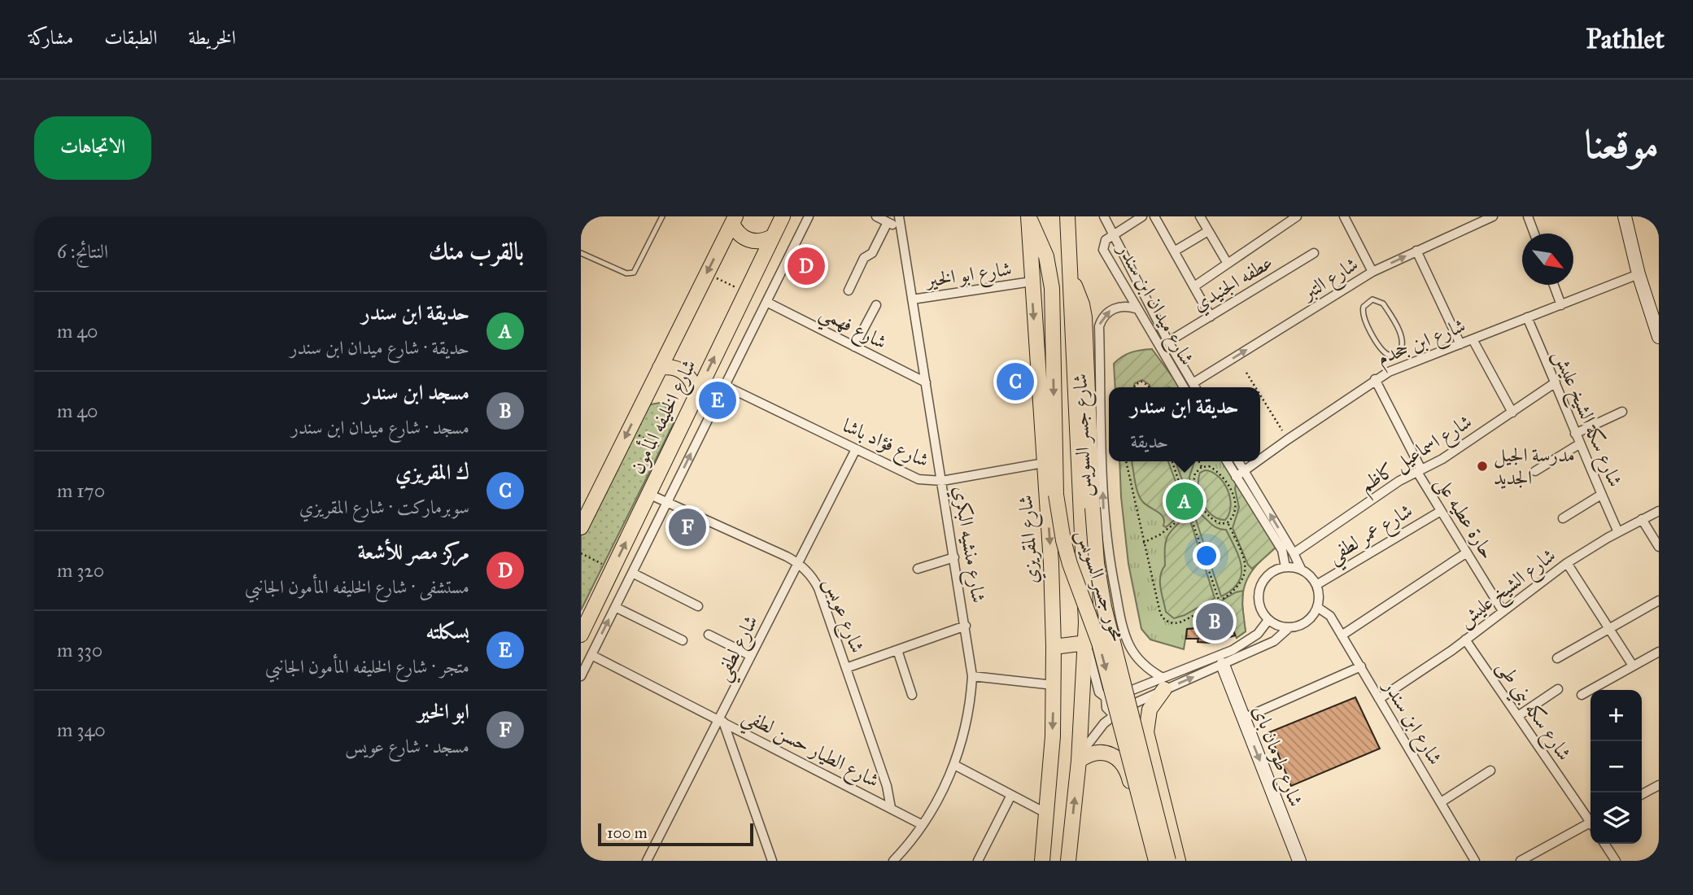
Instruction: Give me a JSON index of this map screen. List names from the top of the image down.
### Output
{
  "streets": {
    "main road": ["شارع الخليفه المأمون", "شارع المقريزي", "محور جسر السويس"],
    "street": [
      "شارع ابو الخير",
      "شارع التبر",
      "عطفه الجنيدي",
      "شارع ميدان ابن سندر",
      "شارع فهمي",
      "شارع ابن جحدم",
      "شارع سكة الشيخ عليش",
      "شارع جسر السويس",
      "شارع فؤاد باشا",
      "شارع اسماعيل كاظم",
      "حارة عطيه على",
      "شارع عمر لطفي",
      "شارع منشيه البكري",
      "شارع الشيخ عليش",
      "شارع عويس",
      "شارع لطفي",
      "شارع سكه بني طى",
      "شارع ابن سندر",
      "شارع الطيار حسن لطفي",
      "شارع طومان باى"
    ]
  },
  "crossings": [
    ["شارع ابو الخير", "شارع المقريزي"],
    ["شارع ابو الخير", "شارع منشيه البكري"],
    ["شارع التبر", "شارع ميدان ابن سندر"],
    ["عطفه الجنيدي", "شارع ميدان ابن سندر"],
    ["شارع ميدان ابن سندر", "شارع جسر السويس"],
    ["شارع فهمي", "شارع منشيه البكري"],
    ["شارع ابن جحدم", "شارع سكة الشيخ عليش"],
    ["شارع ابن جحدم", "حارة عطيه على"],
    ["شارع الخليفه المأمون", "شارع عويس"],
    ["شارع سكة الشيخ عليش", "شارع اسماعيل كاظم"],
    ["شارع سكة الشيخ عليش", "شارع الشيخ عليش"],
    ["شارع فؤاد باشا", "شارع المقريزي"],
    ["شارع فؤاد باشا", "شارع منشيه البكري"],
    ["شارع فؤاد باشا", "شارع لطفي"],
    ["شارع اسماعيل كاظم", "حارة عطيه على"],
    ["حارة عطيه على", "شارع عمر لطفي"],
    ["حارة عطيه على", "شارع الشيخ عليش"],
    ["شارع عمر لطفي", "شارع ابن سندر"],
    ["شارع المقريزي", "محور جسر السويس"],
    ["شارع منشيه البكري", "شارع الطيار حسن لطفي"],
    ["شارع الشيخ عليش", "شارع سكه بني طى"],
    ["شارع الشيخ عليش", "شارع ابن سندر"],
    ["شارع عويس", "شارع لطفي"],
    ["شارع عويس", "شارع الطيار حسن لطفي"],
    ["شارع لطفي", "شارع الطيار حسن لطفي"]
  ],
  "one_way": ["شارع التبر", "شارع جسر السويس", "شارع طومان باى"],
  "places": ["مدرسة الجيل الجديد"],
  "scale_bar": "100 m",
  "north": "bottom right",
  "page": {
    "header": "Pathlet",
    "nav": ["الخريطة", "الطبقات", "مشاركة"],
    "title": "موقعنا",
    "buttons": "الاتجاهات",
    "heading": ["بالقرب منك", "النتائج: 6"],
    "pins": [
      "D",
      "C",
      "E",
      "A",
      "F",
      "B"
    ],
    "list": [
      {
        "mark": "A",
        "name": "حديقة ابن سندر",
        "note": "حديقة · شارع ميدان ابن سندر",
        "value": "40 m"
      },
      {
        "mark": "B",
        "name": "مسجد ابن سندر",
        "note": "مسجد · شارع ميدان ابن سندر",
        "value": "40 m"
      },
      {
        "mark": "C",
        "name": "ك المقريزي",
        "note": "سوبرماركت · شارع المقريزي",
        "value": "170 m"
      },
      {
        "mark": "D",
        "name": "مركز مصر للأشعة",
        "note": "مستشفى · شارع الخليفه المأمون الجانبي",
        "value": "320 m"
      },
      {
        "mark": "E",
        "name": "بسكلته",
        "note": "متجر · شارع الخليفه المأمون الجانبي",
        "value": "330 m"
      },
      {
        "mark": "F",
        "name": "ابو الخير",
        "note": "مسجد · شارع عويس",
        "value": "340 m"
      }
    ],
    "popup": ["حديقة ابن سندر", "حديقة"],
    "map_buttons": ["+", "−"],
    "scale": "100 m"
  }
}
